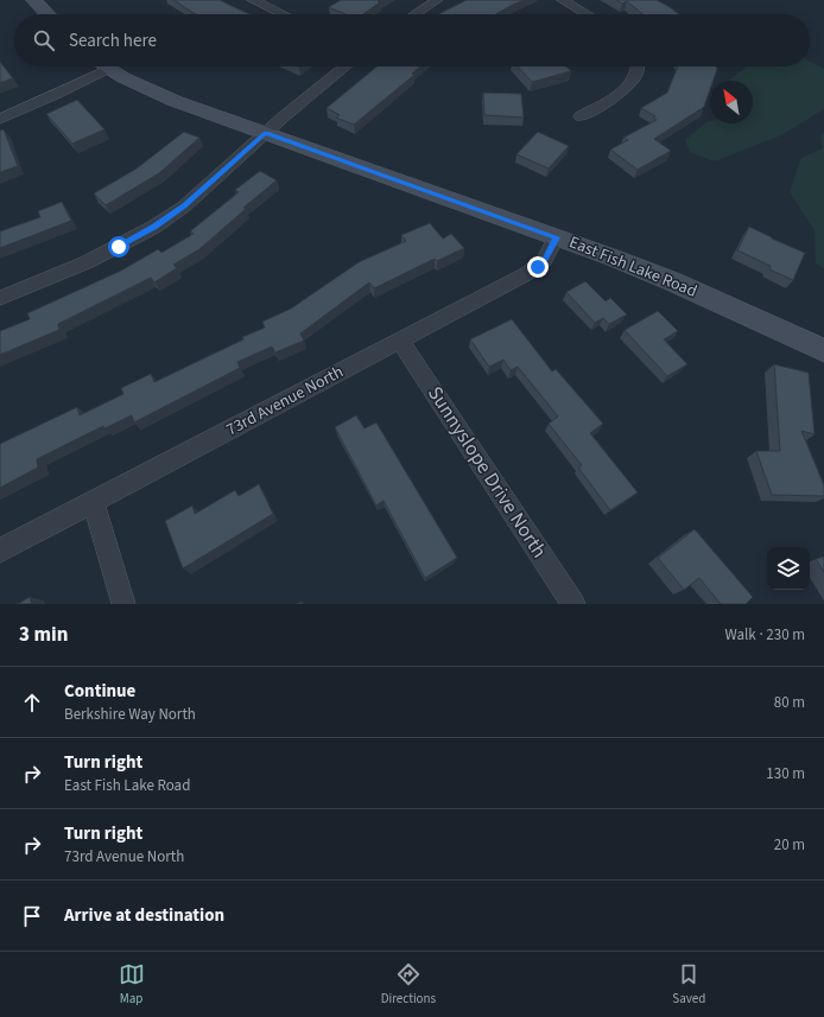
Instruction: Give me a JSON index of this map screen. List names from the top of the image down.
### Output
{
  "streets": {
    "street": ["East Fish Lake Road", "73rd Avenue North", "Sunnyslope Drive North"]
  },
  "crossings": [
    ["East Fish Lake Road", "73rd Avenue North"],
    ["73rd Avenue North", "Sunnyslope Drive North"]
  ],
  "north": "top left",
  "page": {
    "search": "Search here",
    "heading": ["3 min", "Walk · 230 m"],
    "list": [
      ["Continue", "Berkshire Way North", "80 m"],
      ["Turn right", "East Fish Lake Road", "130 m"],
      ["Turn right", "73rd Avenue North", "20 m"],
      "Arrive at destination"
    ],
    "nav": ["Map", "Directions", "Saved"]
  }
}
